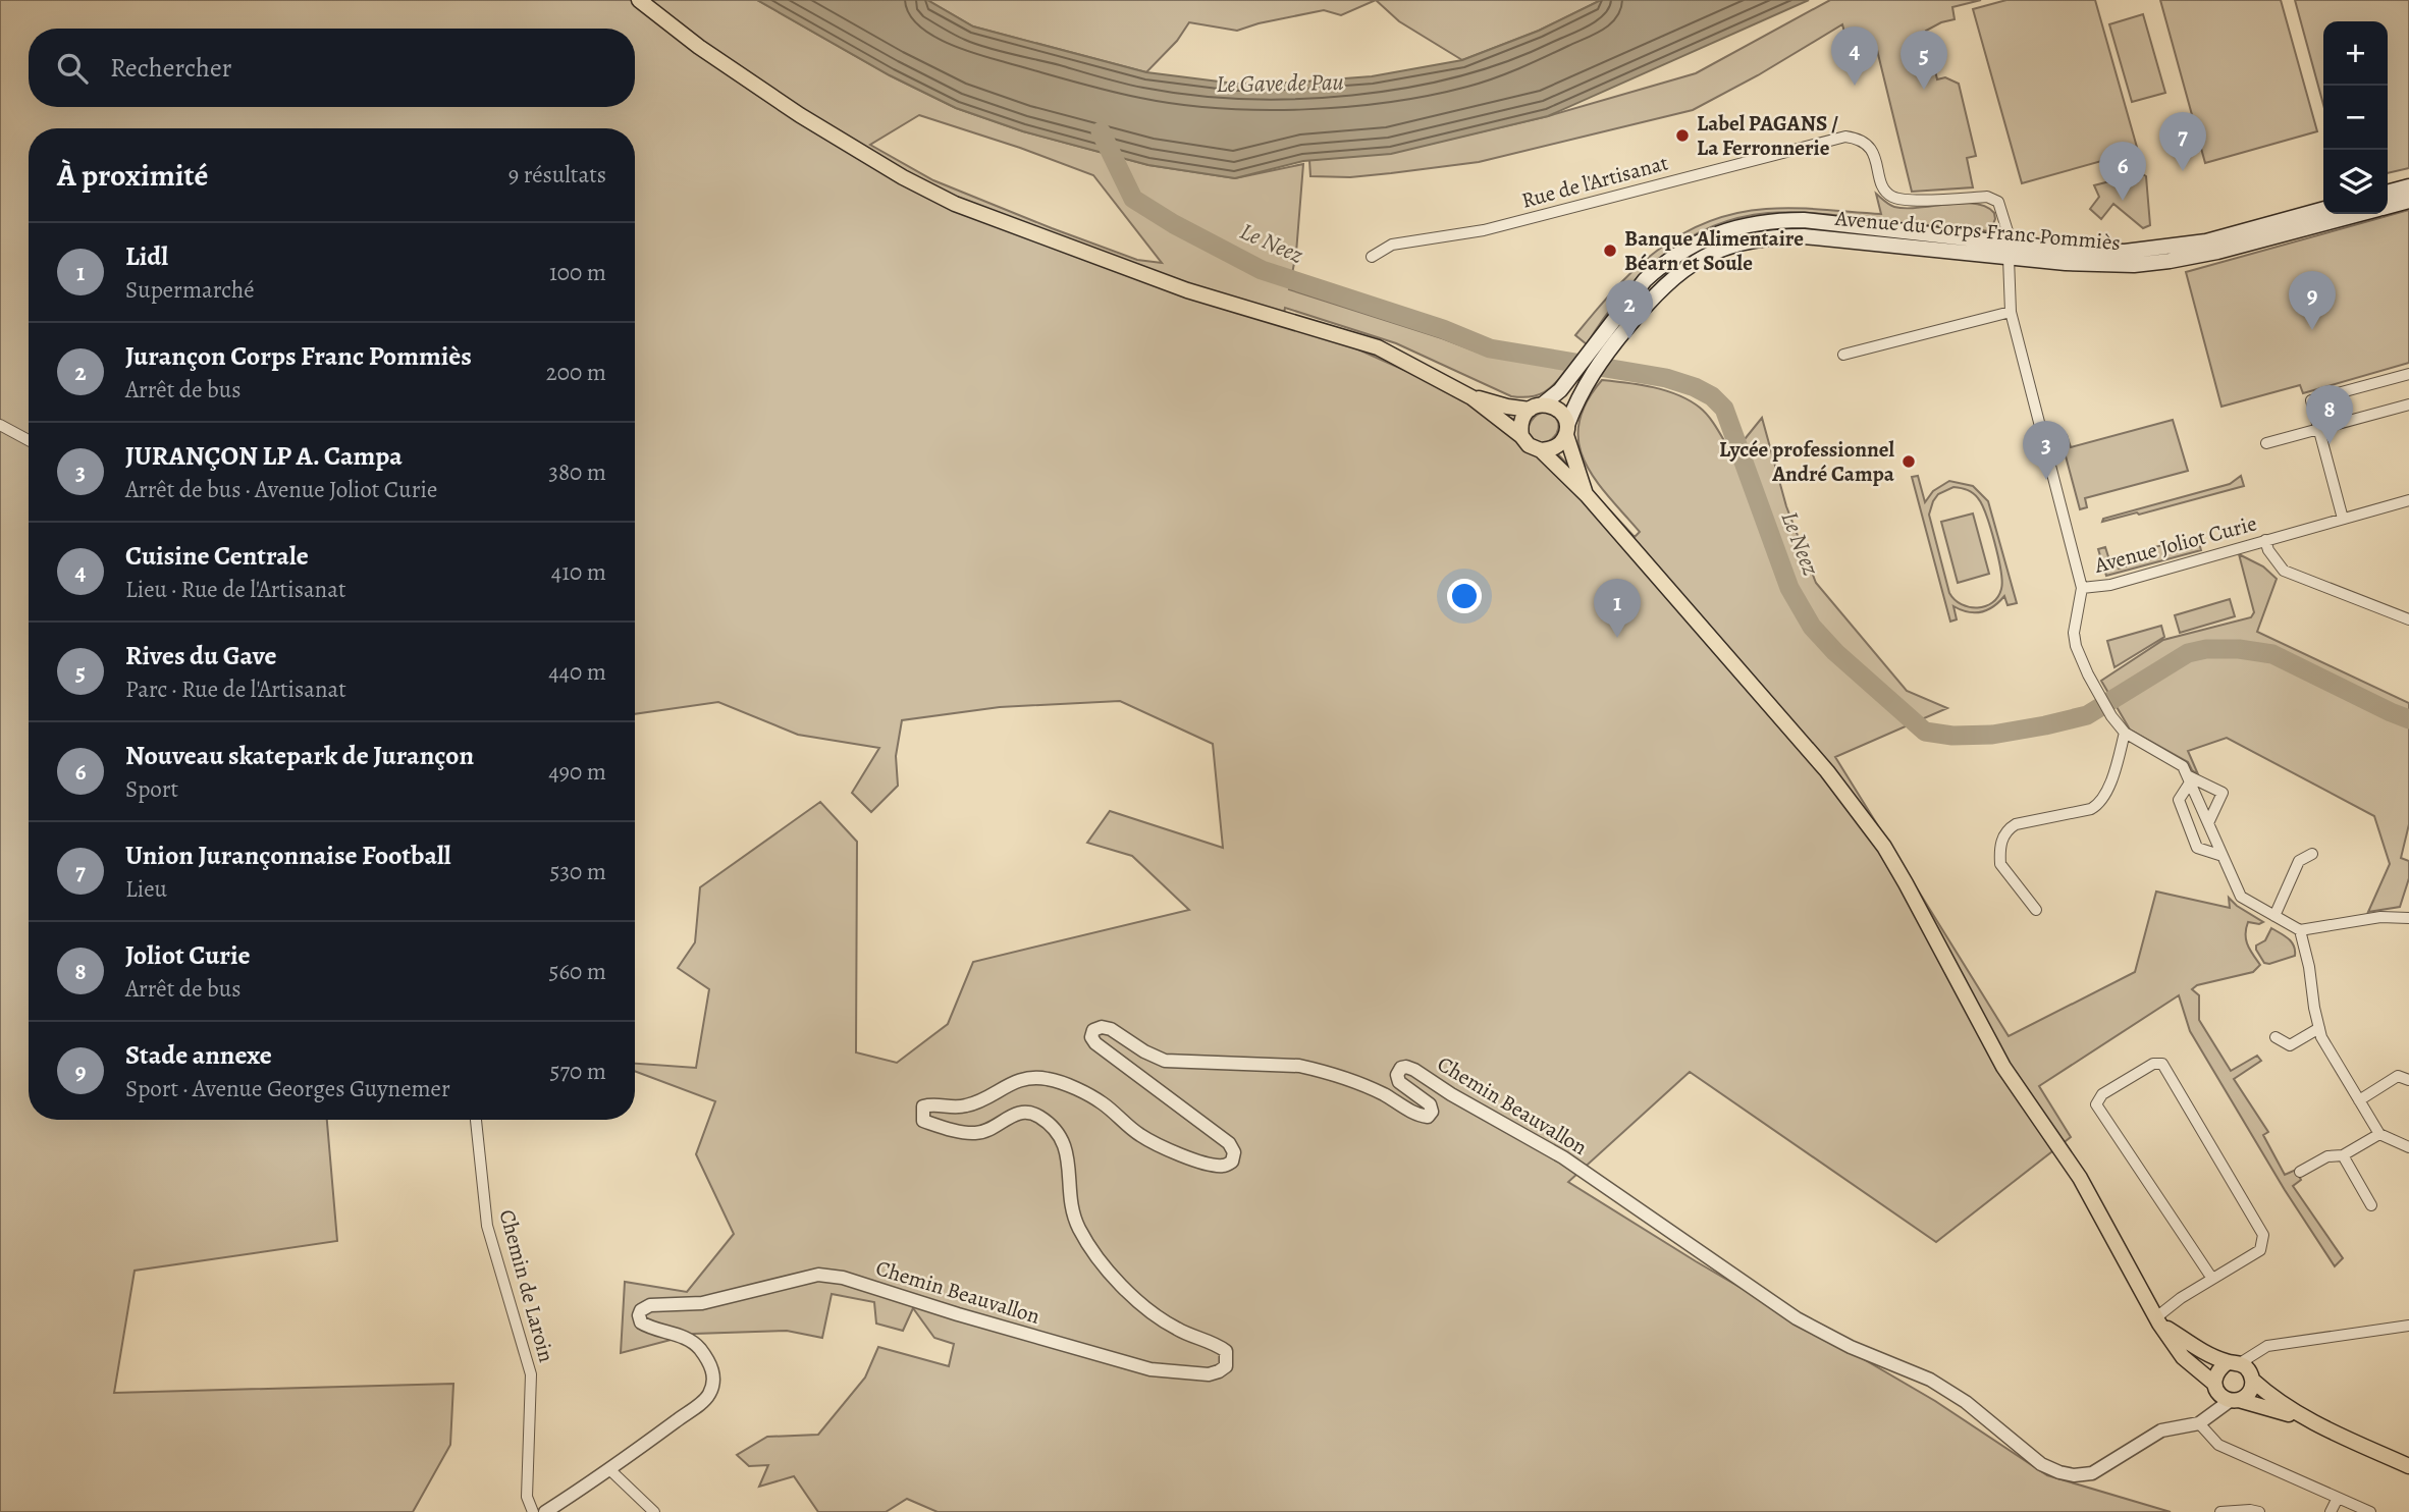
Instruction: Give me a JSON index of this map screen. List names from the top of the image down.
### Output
{
  "streets": {
    "main road": ["Avenue du Corps Franc Pommiès"],
    "street": [
      "Rue de l'Artisanat",
      "Avenue Joliot Curie",
      "Chemin Beauvallon",
      "Chemin de Laroin"
    ]
  },
  "crossings": [
    ["Rue de l'Artisanat", "Avenue du Corps Franc Pommiès"],
    ["Rue de l'Artisanat", "Avenue Joliot Curie"],
    ["Avenue du Corps Franc Pommiès", "Avenue Joliot Curie"]
  ],
  "water": ["Le Gave de Pau", "Le Neez"],
  "places": ["Label PAGANS / La Ferronnerie", "Banque Alimentaire Béarn et Soule", "Lycée professionnel André Campa"],
  "page": {
    "map_buttons": ["+", "−"],
    "pins": [
      "4",
      "5",
      "7",
      "6",
      "9",
      "2",
      "8",
      "3",
      "1"
    ],
    "search": "Rechercher",
    "heading": ["À proximité", "9 résultats"],
    "list": [
      {
        "mark": "1",
        "name": "Lidl",
        "note": "Supermarché",
        "value": "100 m"
      },
      {
        "mark": "2",
        "name": "Jurançon Corps Franc Pommiès",
        "note": "Arrêt de bus",
        "value": "200 m"
      },
      {
        "mark": "3",
        "name": "JURANÇON LP A. Campa",
        "note": "Arrêt de bus · Avenue Joliot Curie",
        "value": "380 m"
      },
      {
        "mark": "4",
        "name": "Cuisine Centrale",
        "note": "Lieu · Rue de l'Artisanat",
        "value": "410 m"
      },
      {
        "mark": "5",
        "name": "Rives du Gave",
        "note": "Parc · Rue de l'Artisanat",
        "value": "440 m"
      },
      {
        "mark": "6",
        "name": "Nouveau skatepark de Jurançon",
        "note": "Sport",
        "value": "490 m"
      },
      {
        "mark": "7",
        "name": "Union Jurançonnaise Football",
        "note": "Lieu",
        "value": "530 m"
      },
      {
        "mark": "8",
        "name": "Joliot Curie",
        "note": "Arrêt de bus",
        "value": "560 m"
      },
      {
        "mark": "9",
        "name": "Stade annexe",
        "note": "Sport · Avenue Georges Guynemer",
        "value": "570 m"
      }
    ]
  }
}
